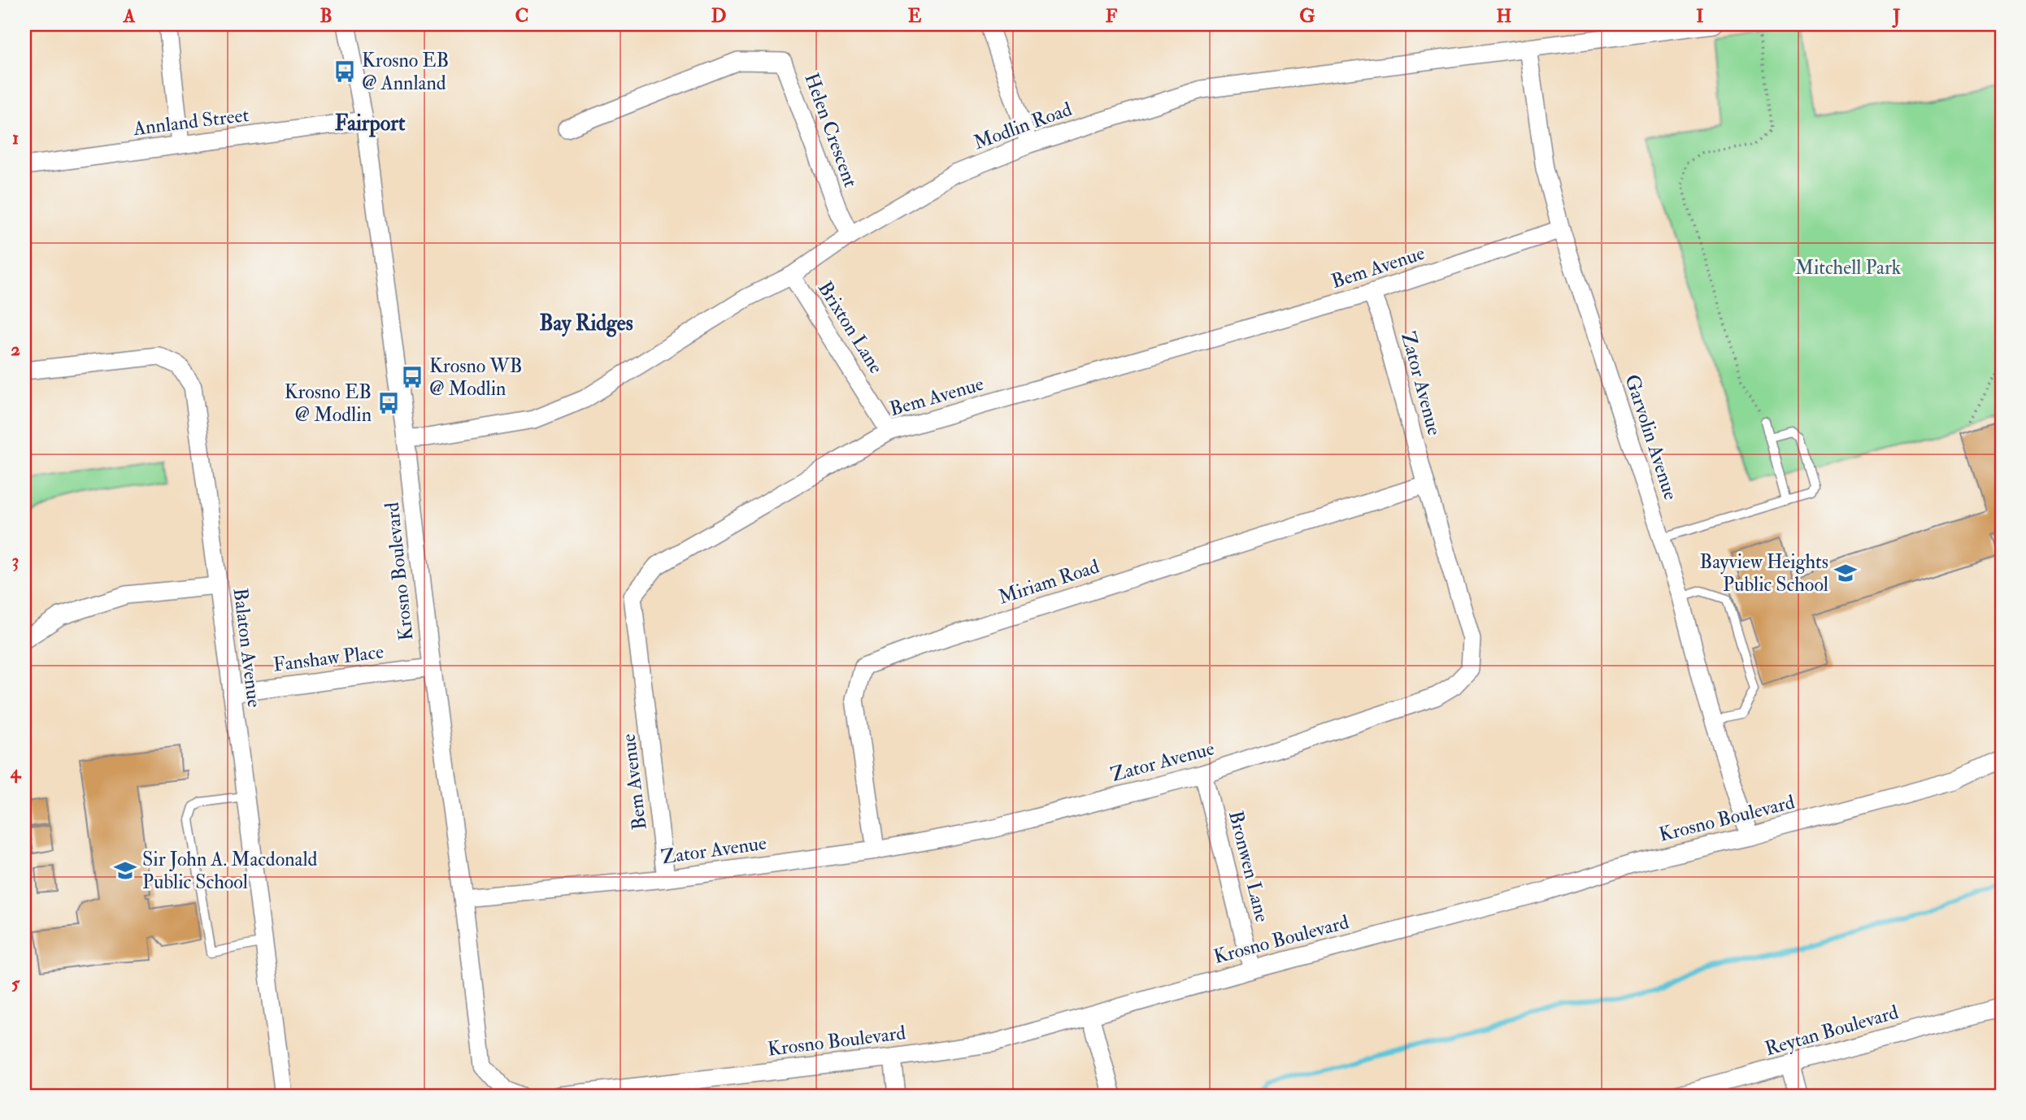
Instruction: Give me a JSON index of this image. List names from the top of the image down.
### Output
{
  "streets": {
    "street": [
      "Annland Street",
      "Modlin Road",
      "Helen Crescent",
      "Bem Avenue",
      "Brixton Lane",
      "Zator Avenue",
      "Garvolin Avenue",
      "Krosno Boulevard",
      "Miriam Road",
      "Balaton Avenue",
      "Fanshaw Place",
      "Bronwen Lane",
      "Reytan Boulevard"
    ]
  },
  "crossings": [
    ["Annland Street", "Krosno Boulevard"],
    ["Modlin Road", "Helen Crescent"],
    ["Modlin Road", "Brixton Lane"],
    ["Modlin Road", "Garvolin Avenue"],
    ["Modlin Road", "Krosno Boulevard"],
    ["Bem Avenue", "Brixton Lane"],
    ["Bem Avenue", "Zator Avenue"],
    ["Bem Avenue", "Garvolin Avenue"],
    ["Zator Avenue", "Krosno Boulevard"],
    ["Zator Avenue", "Miriam Road"],
    ["Zator Avenue", "Bronwen Lane"],
    ["Garvolin Avenue", "Krosno Boulevard"],
    ["Krosno Boulevard", "Fanshaw Place"],
    ["Krosno Boulevard", "Bronwen Lane"],
    ["Balaton Avenue", "Fanshaw Place"]
  ],
  "districts": ["Fairport", "Bay Ridges"],
  "parks": ["Mitchell Park"],
  "places": {
    "bus stop": ["Krosno EB @ Annland", "Krosno WB @ Modlin", "Krosno EB @ Modlin"],
    "school or university": ["Bayview Heights Public School", "Sir John A. Macdonald Public School"]
  },
  "grid": {
    "columns": [
      "A",
      "B",
      "C",
      "D",
      "E",
      "F",
      "G",
      "H",
      "I",
      "J"
    ],
    "rows": [
      "1",
      "2",
      "3",
      "4",
      "5"
    ]
  }
}
